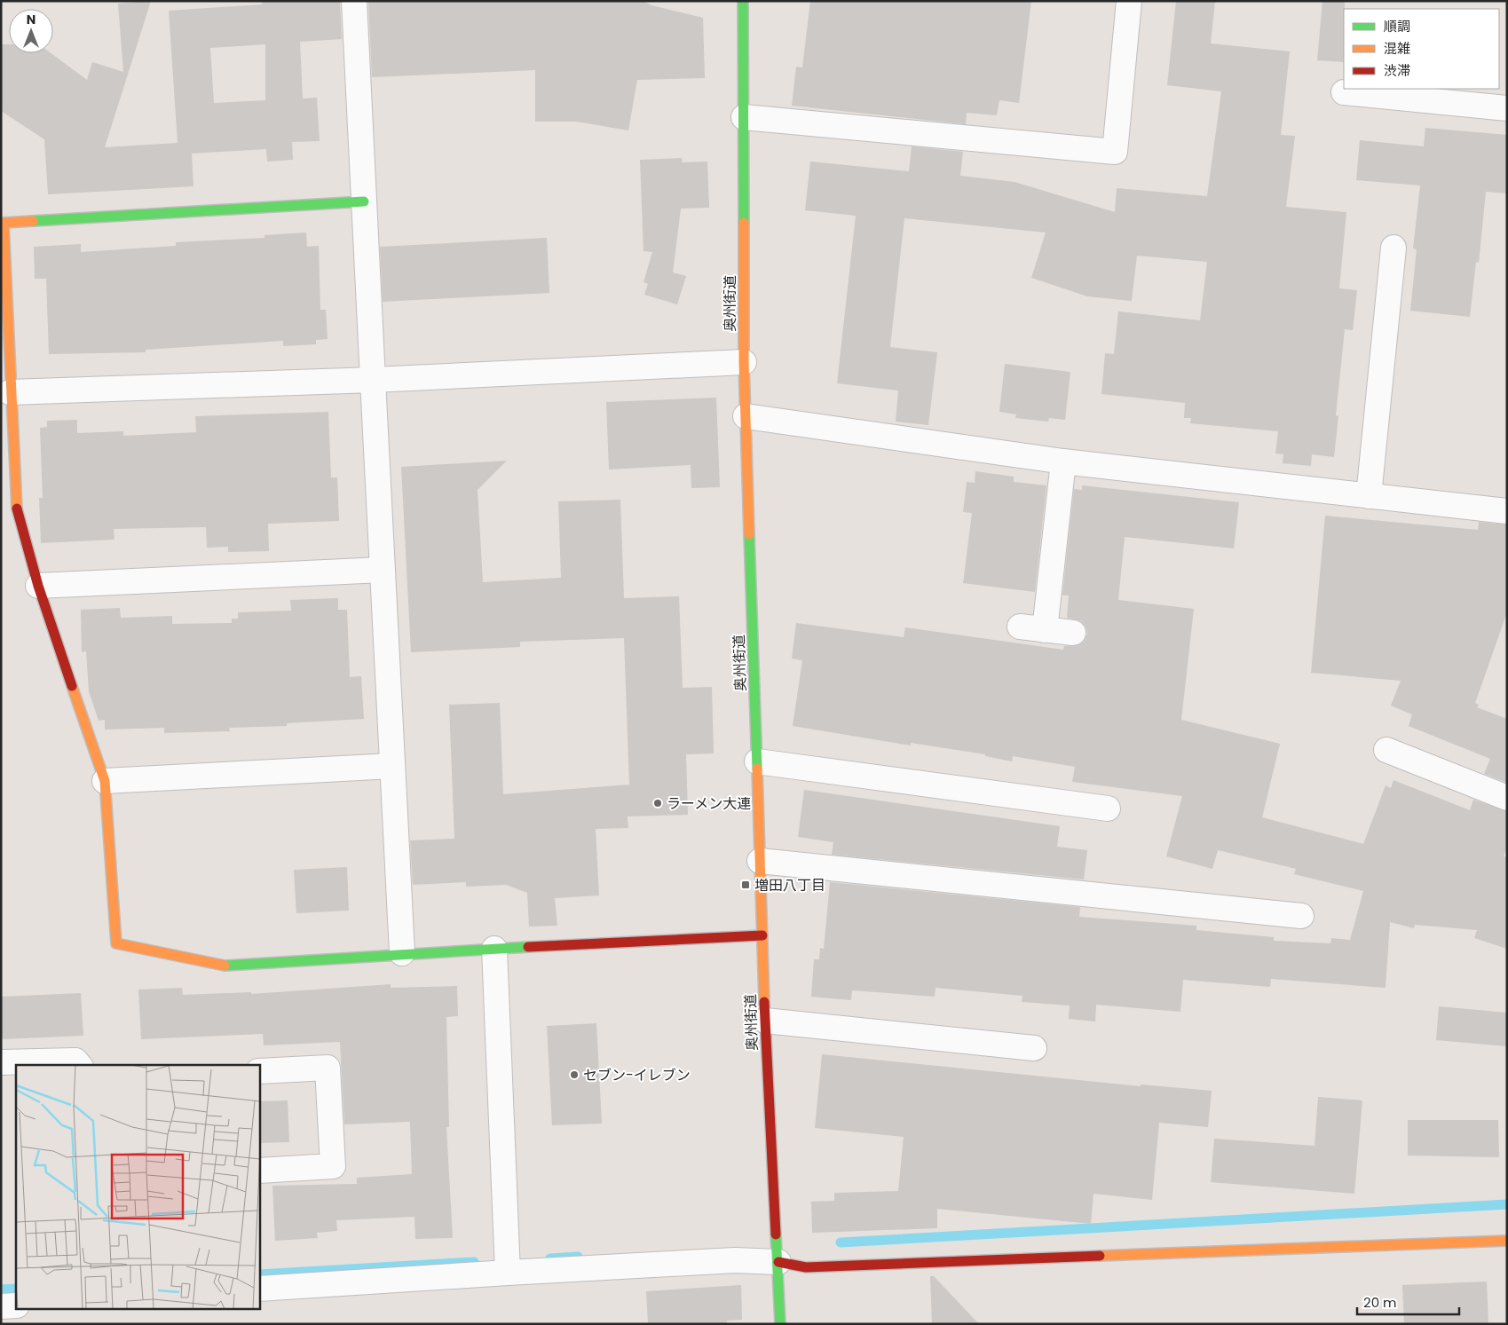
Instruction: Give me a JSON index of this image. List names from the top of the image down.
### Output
{
  "streets": {
    "street": ["奥州街道"]
  },
  "places": {
    "other": ["ラーメン大連", "セブン-イレブン"],
    "transit": ["増田八丁目"]
  },
  "legend": ["順調", "混雑", "渋滞"],
  "scale_bar": "20 m",
  "north": "top"
}
